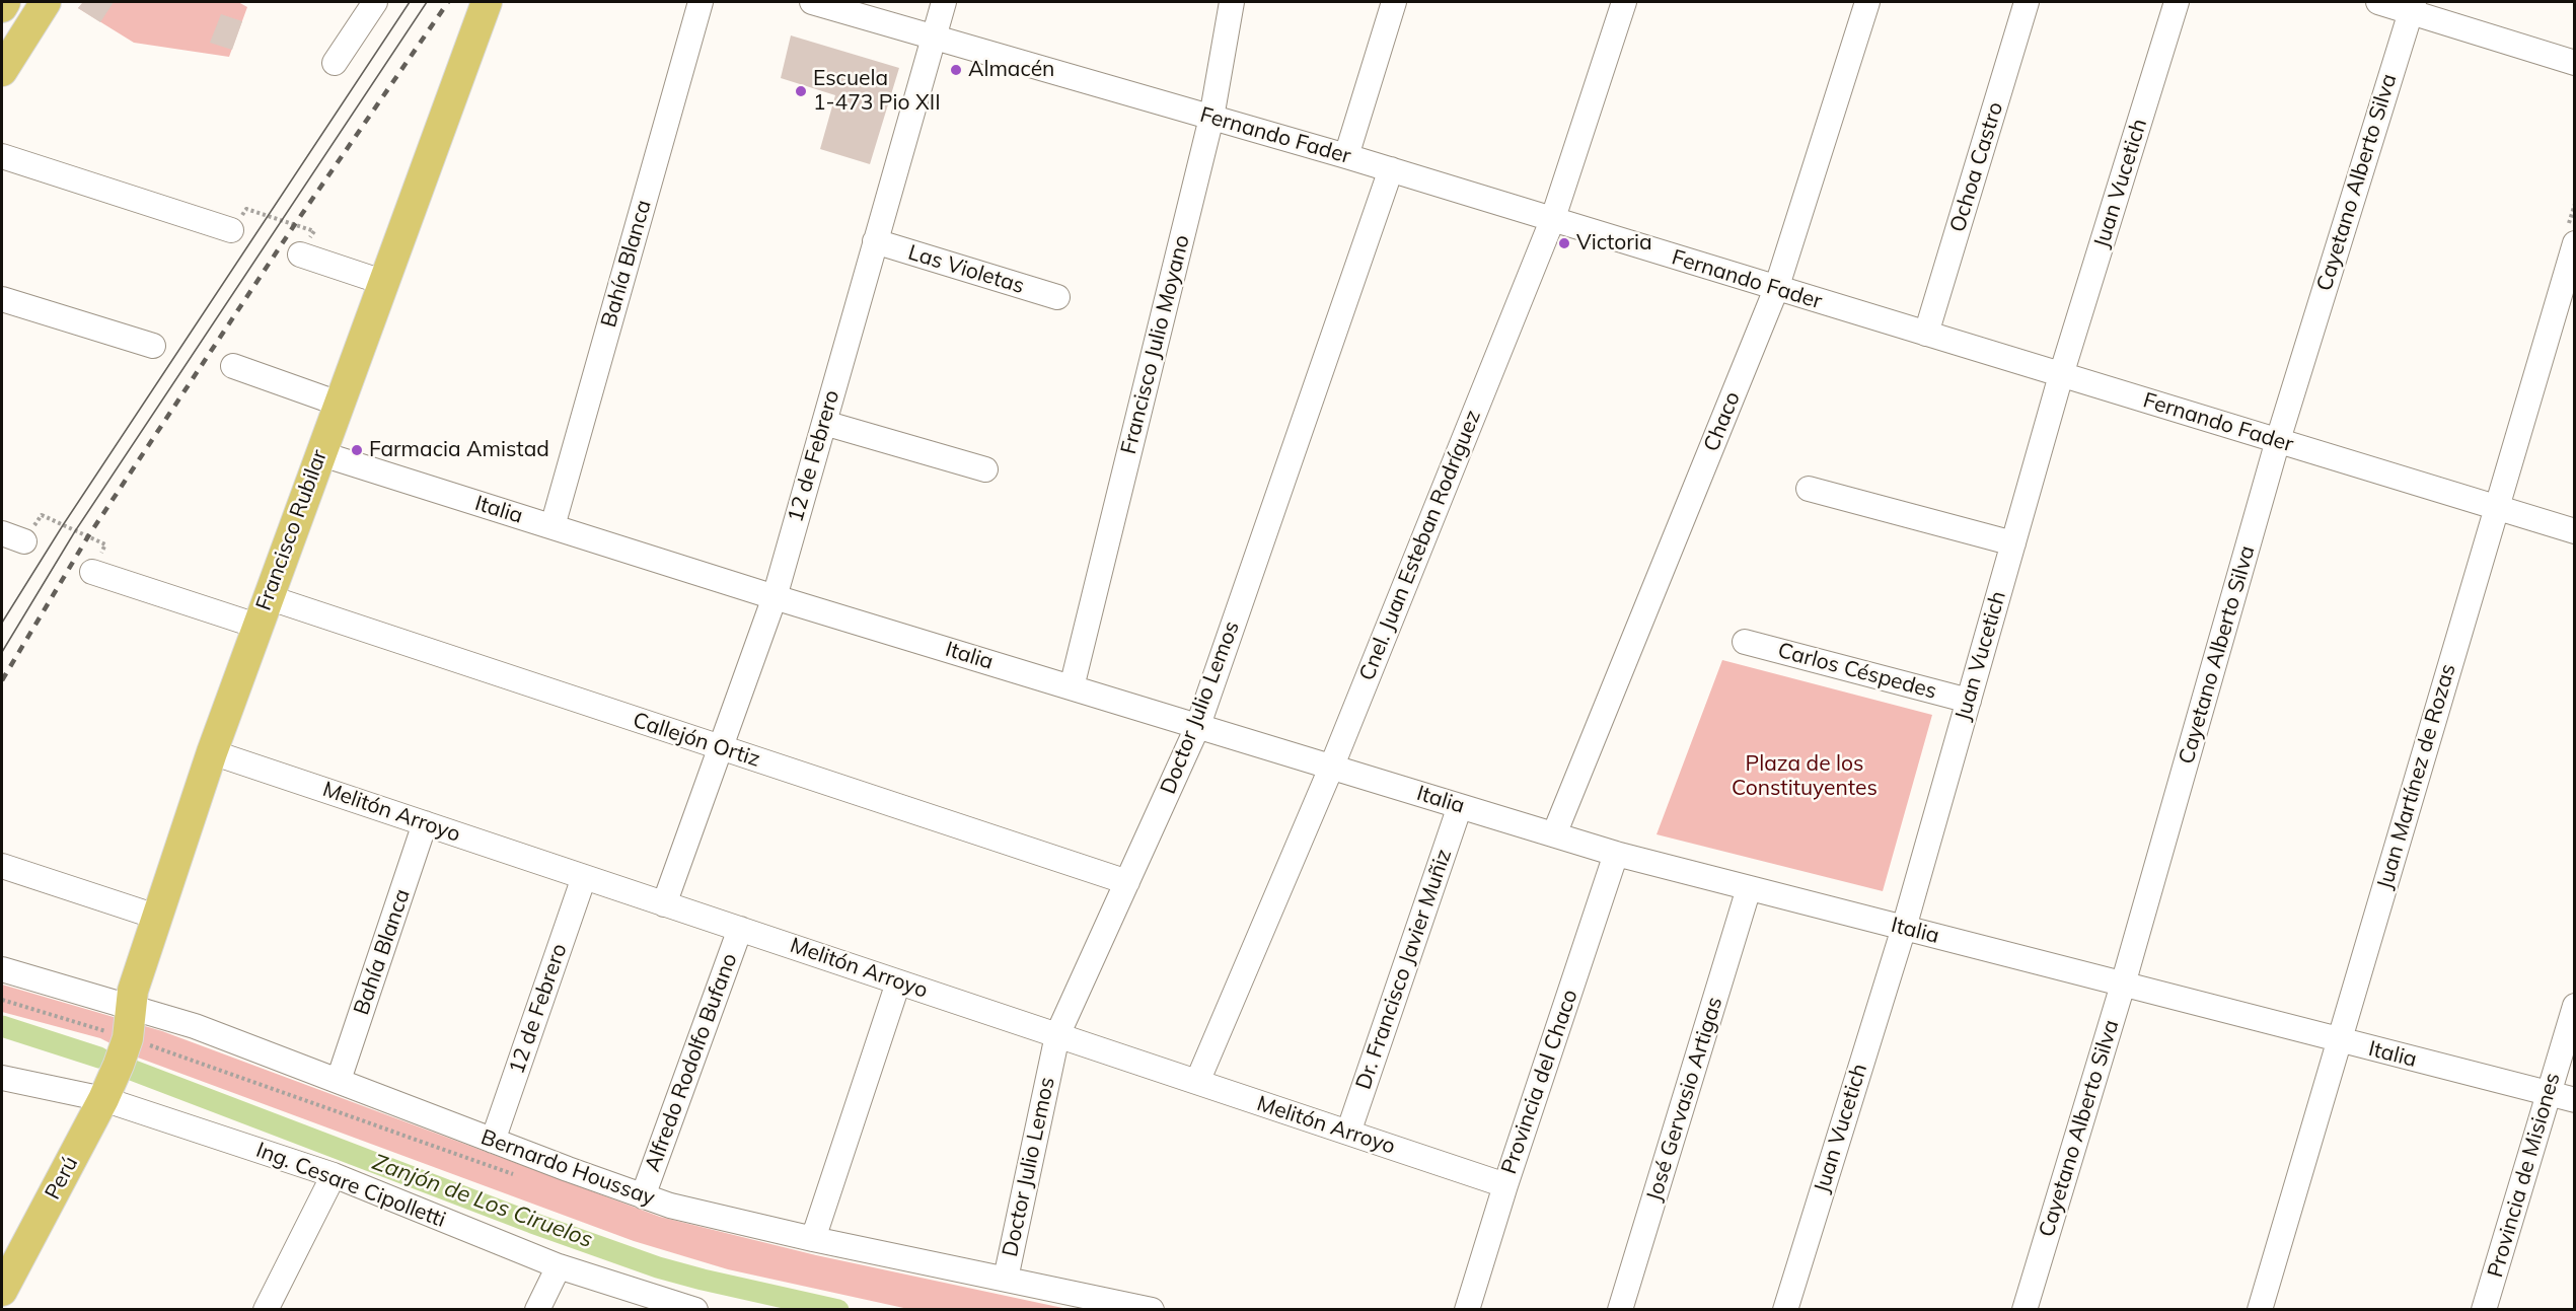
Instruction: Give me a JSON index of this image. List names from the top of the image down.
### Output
{
  "streets": {
    "main road": ["Francisco Rubilar", "Perú"],
    "street": [
      "Fernando Fader",
      "Ochoa Castro",
      "Cayetano Alberto Silva",
      "Juan Vucetich",
      "Bahía Blanca",
      "Las Violetas",
      "Francisco Julio Moyano",
      "Chaco",
      "12 de Febrero",
      "Italia",
      "Cnel. Juan Esteban Rodríguez",
      "Carlos Céspedes",
      "Doctor Julio Lemos",
      "Callejón Ortiz",
      "Juan Martínez de Rozas",
      "Melitón Arroyo",
      "Dr. Francisco Javier Muñiz",
      "Alfredo Rodolfo Bufano",
      "Provincia del Chaco",
      "José Gervasio Artigas",
      "Bernardo Houssay",
      "Provincia de Misiones",
      "Ing. Cesare Cipolletti"
    ]
  },
  "crossings": [
    ["Fernando Fader", "Ochoa Castro"],
    ["Fernando Fader", "Cayetano Alberto Silva"],
    ["Fernando Fader", "Juan Vucetich"],
    ["Fernando Fader", "Francisco Julio Moyano"],
    ["Fernando Fader", "Chaco"],
    ["Fernando Fader", "12 de Febrero"],
    ["Fernando Fader", "Cnel. Juan Esteban Rodríguez"],
    ["Fernando Fader", "Doctor Julio Lemos"],
    ["Fernando Fader", "Juan Martínez de Rozas"],
    ["Cayetano Alberto Silva", "Italia"],
    ["Juan Vucetich", "Italia"],
    ["Juan Vucetich", "Carlos Céspedes"],
    ["Bahía Blanca", "Italia"],
    ["Bahía Blanca", "Melitón Arroyo"],
    ["Bahía Blanca", "Bernardo Houssay"],
    ["Las Violetas", "12 de Febrero"],
    ["Francisco Julio Moyano", "Italia"],
    ["Chaco", "Italia"],
    ["12 de Febrero", "Italia"],
    ["12 de Febrero", "Callejón Ortiz"],
    ["12 de Febrero", "Melitón Arroyo"],
    ["12 de Febrero", "Bernardo Houssay"],
    ["Italia", "Francisco Rubilar"],
    ["Italia", "Cnel. Juan Esteban Rodríguez"],
    ["Italia", "Doctor Julio Lemos"],
    ["Italia", "Juan Martínez de Rozas"],
    ["Italia", "Dr. Francisco Javier Muñiz"],
    ["Italia", "Provincia del Chaco"],
    ["Italia", "José Gervasio Artigas"],
    ["Italia", "Provincia de Misiones"],
    ["Francisco Rubilar", "Callejón Ortiz"],
    ["Francisco Rubilar", "Melitón Arroyo"],
    ["Francisco Rubilar", "Bernardo Houssay"],
    ["Francisco Rubilar", "Perú"],
    ["Cnel. Juan Esteban Rodríguez", "Melitón Arroyo"],
    ["Doctor Julio Lemos", "Callejón Ortiz"],
    ["Doctor Julio Lemos", "Melitón Arroyo"],
    ["Doctor Julio Lemos", "Bernardo Houssay"],
    ["Melitón Arroyo", "Dr. Francisco Javier Muñiz"],
    ["Melitón Arroyo", "Alfredo Rodolfo Bufano"],
    ["Melitón Arroyo", "Provincia del Chaco"],
    ["Alfredo Rodolfo Bufano", "Bernardo Houssay"],
    ["Perú", "Ing. Cesare Cipolletti"]
  ],
  "water": ["Zanjón de Los Ciruelos"],
  "parks": ["Plaza de los Constituyentes"],
  "places": [
    "Almacén",
    "Escuela 1-473 Pio XII",
    "Victoria",
    "Farmacia Amistad"
  ]
}
